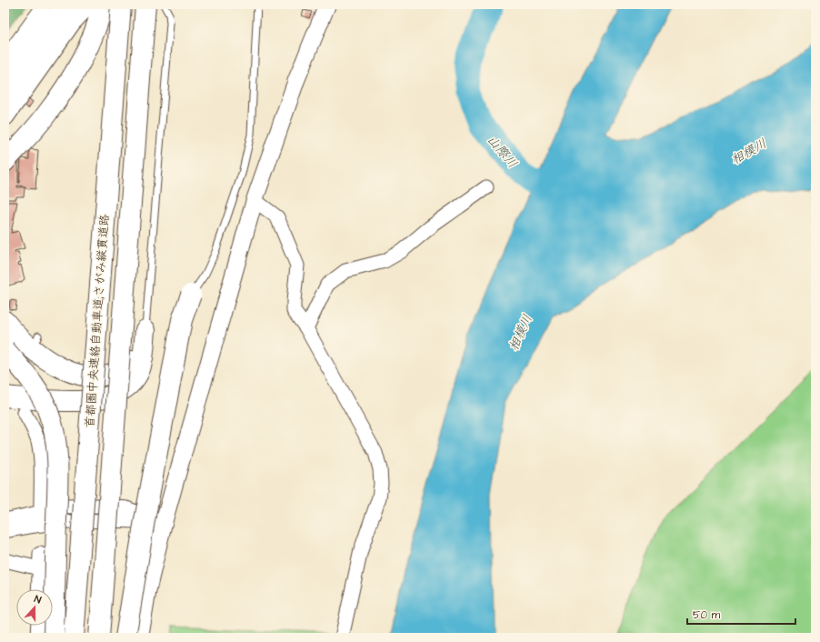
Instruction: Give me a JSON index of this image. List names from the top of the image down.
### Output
{
  "streets": {
    "highway": ["首都圏中央連絡自動車道;さがみ縦貫道路"]
  },
  "water": ["山際川", "相模川"],
  "scale_bar": "50 m",
  "north": "top"
}
